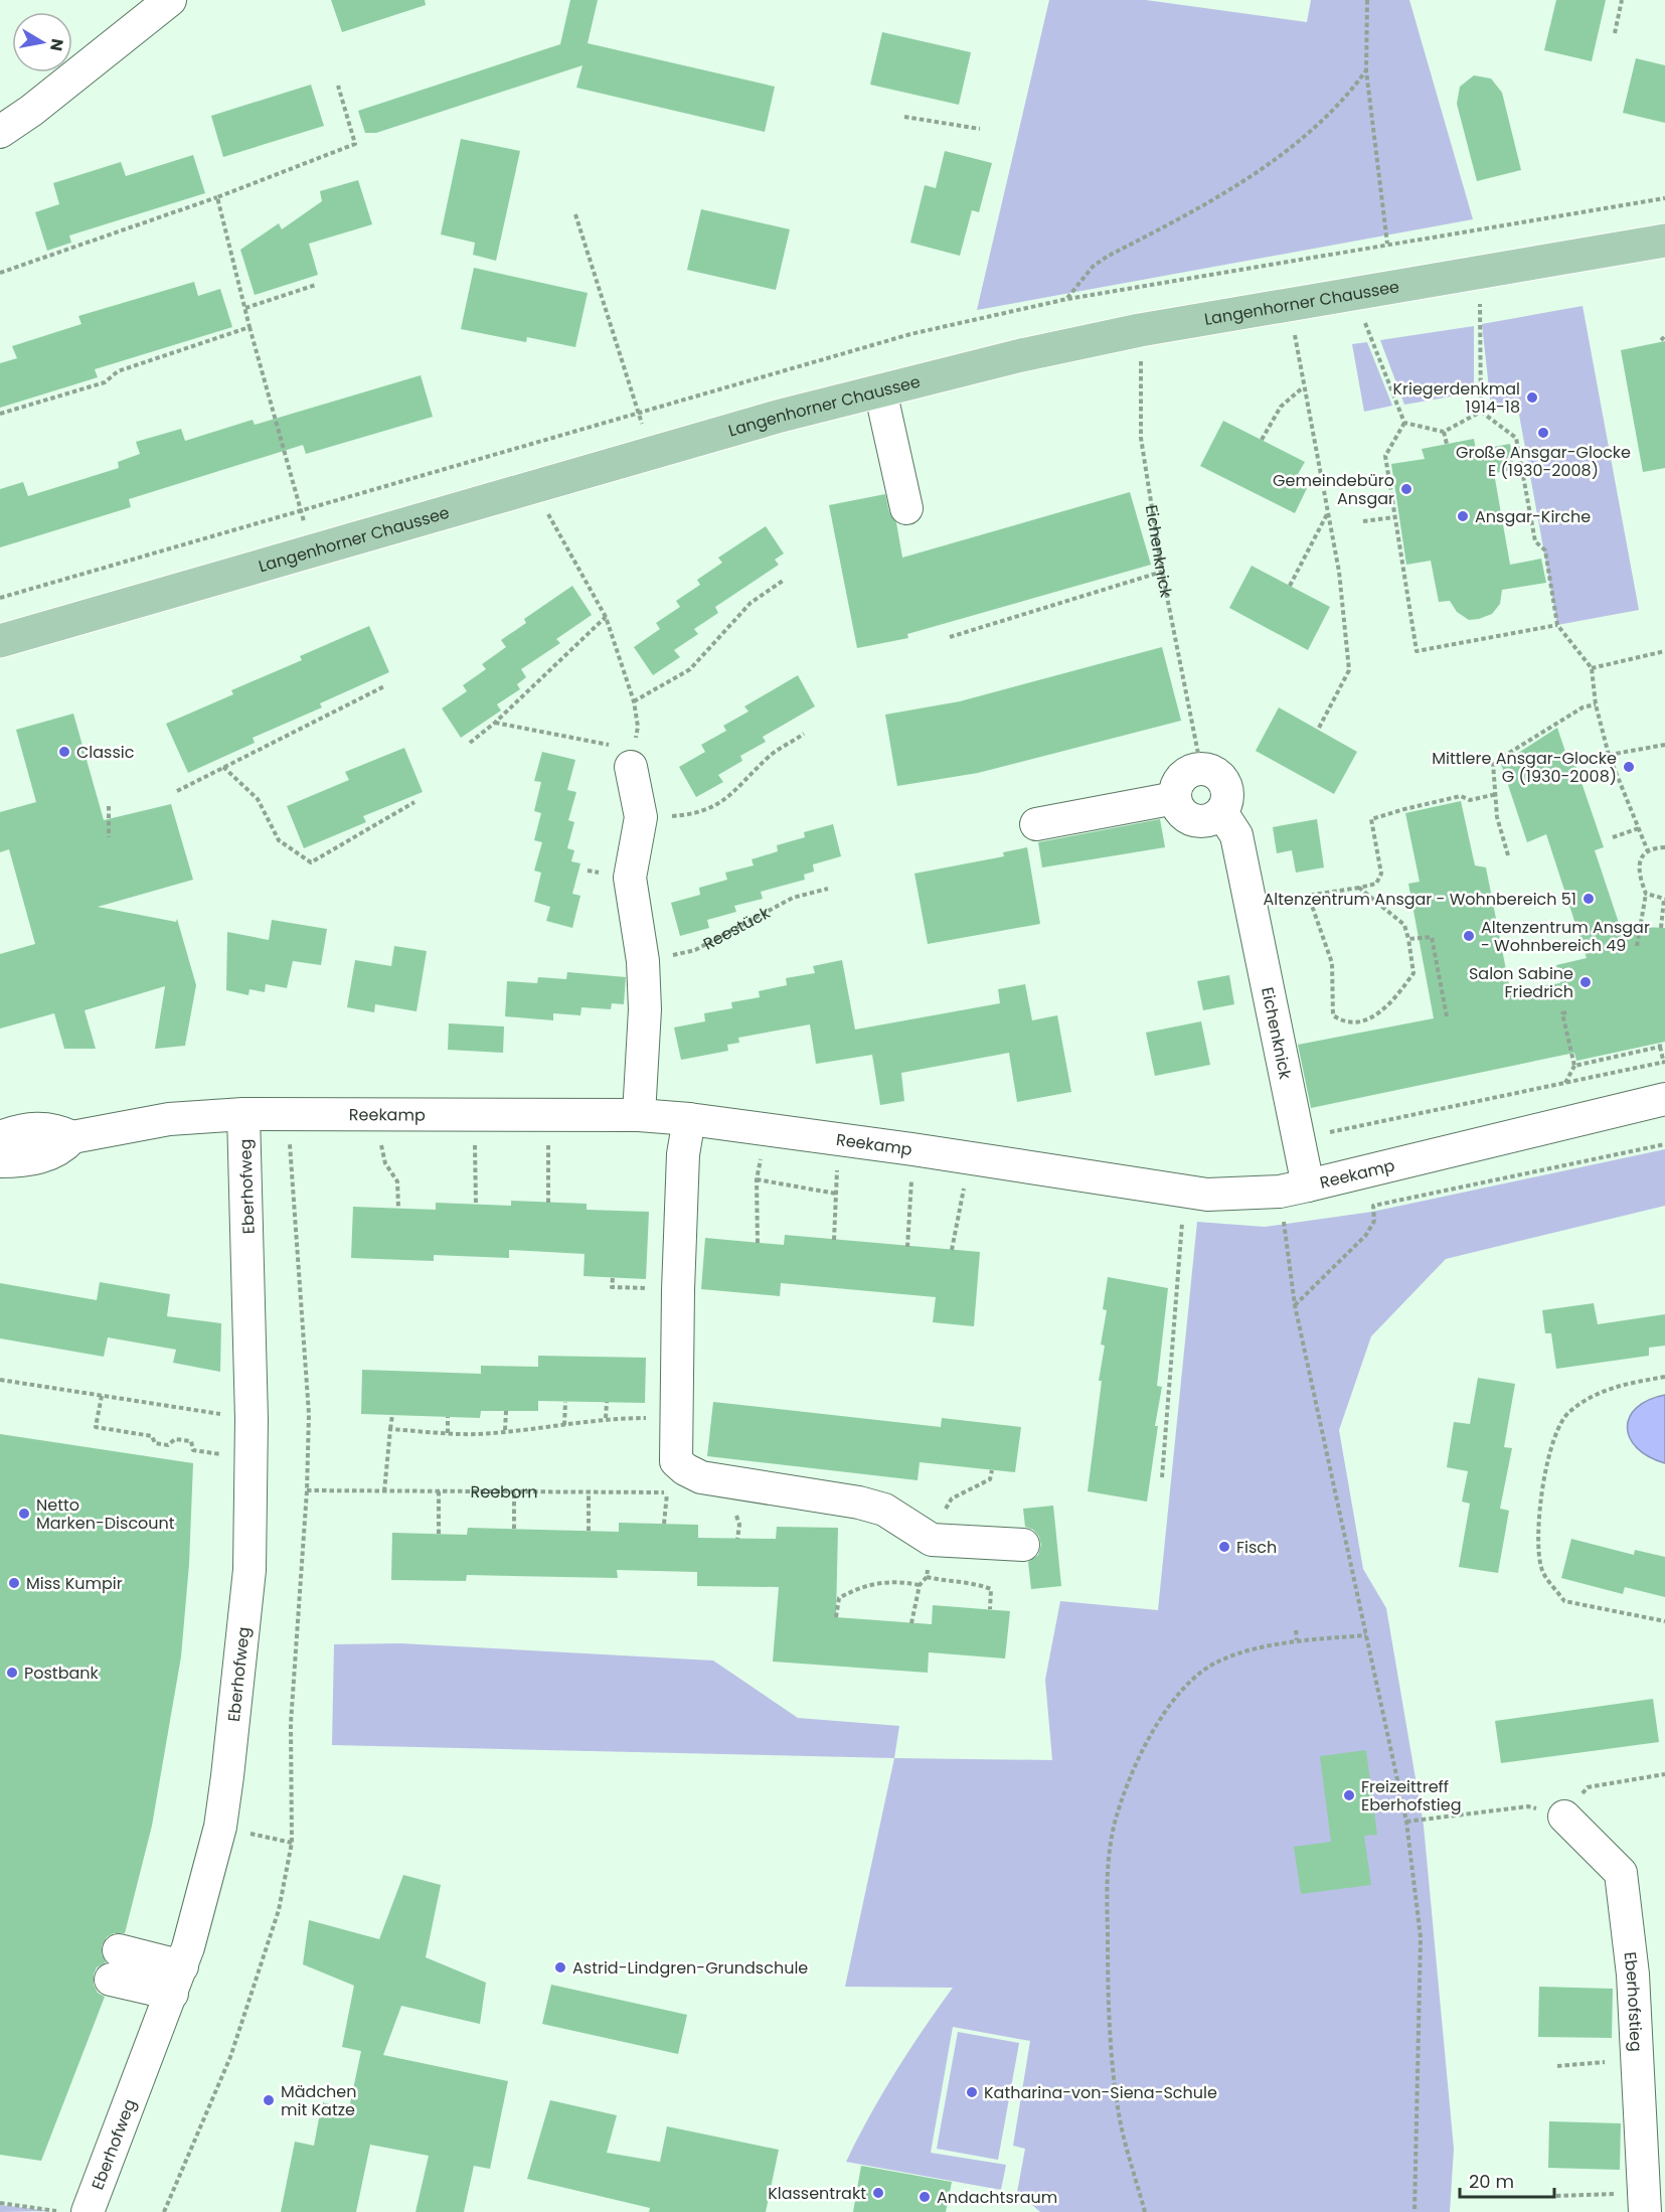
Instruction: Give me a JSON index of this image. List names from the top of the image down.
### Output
{
  "streets": {
    "main road": ["Langenhorner Chaussee"],
    "street": [
      "Eichenknick",
      "Reekamp",
      "Eberhofweg",
      "Eberhofstieg"
    ],
    "path": ["Reestück", "Reeborn"]
  },
  "crossings": [
    ["Langenhorner Chaussee", "Eichenknick"],
    ["Eichenknick", "Reekamp"],
    ["Reekamp", "Eberhofweg"]
  ],
  "places": [
    "Kriegerdenkmal 1914-18",
    "Große Ansgar-Glocke E (1930-2008)",
    "Gemeindebüro Ansgar",
    "Ansgar-Kirche",
    "Classic",
    "Mittlere Ansgar-Glocke G (1930-2008)",
    "Altenzentrum Ansgar - Wohnbereich 51",
    "Altenzentrum Ansgar - Wohnbereich 49",
    "Salon Sabine Friedrich",
    "Netto Marken-Discount",
    "Fisch",
    "Miss Kumpir",
    "Postbank",
    "Freizeittreff Eberhofstieg",
    "Astrid-Lindgren-Grundschule",
    "Katharina-von-Siena-Schule",
    "Mädchen mit Katze",
    "Klassentrakt",
    "Andachtsraum"
  ],
  "scale_bar": "20 m",
  "north": "right"
}
